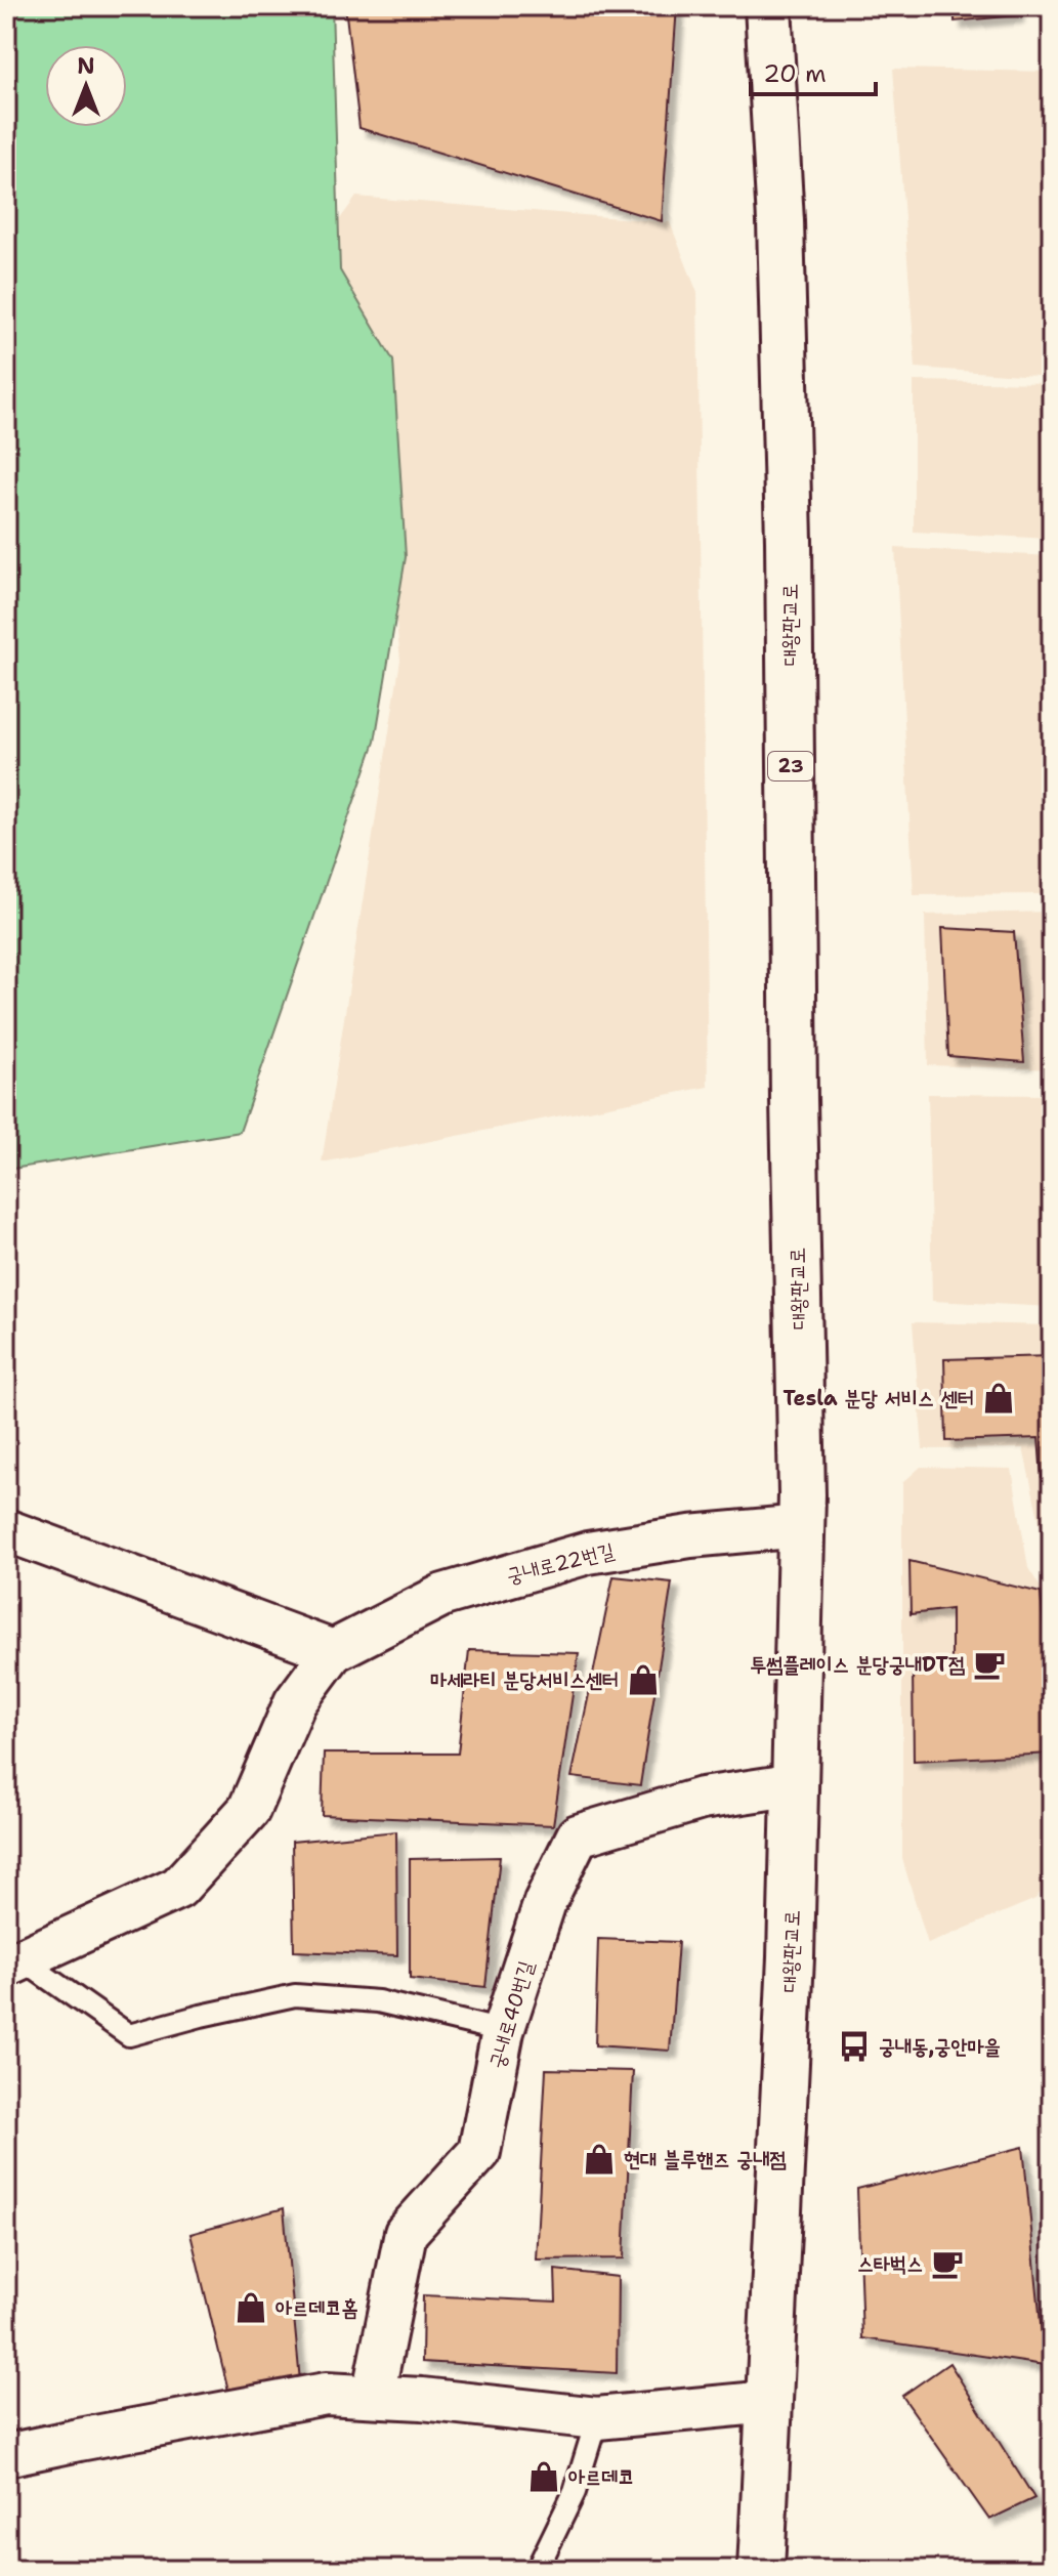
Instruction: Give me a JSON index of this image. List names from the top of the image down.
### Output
{
  "streets": {
    "main road": ["대왕판교로", "23"],
    "street": ["궁내로22번길", "궁내로40번길"]
  },
  "crossings": [
    ["대왕판교로", "궁내로22번길"],
    ["대왕판교로", "궁내로40번길"]
  ],
  "places": {
    "shop": [
      "Tesla 분당 서비스 센터",
      "마세라티 분당서비스센터",
      "현대 블루핸즈 궁내점",
      "아르데코홈",
      "아르데코"
    ],
    "cafe": ["투썸플레이스 분당궁내DT점", "스타벅스"],
    "bus stop": ["궁내동,궁안마을"]
  },
  "scale_bar": "20 m",
  "north": "top"
}
